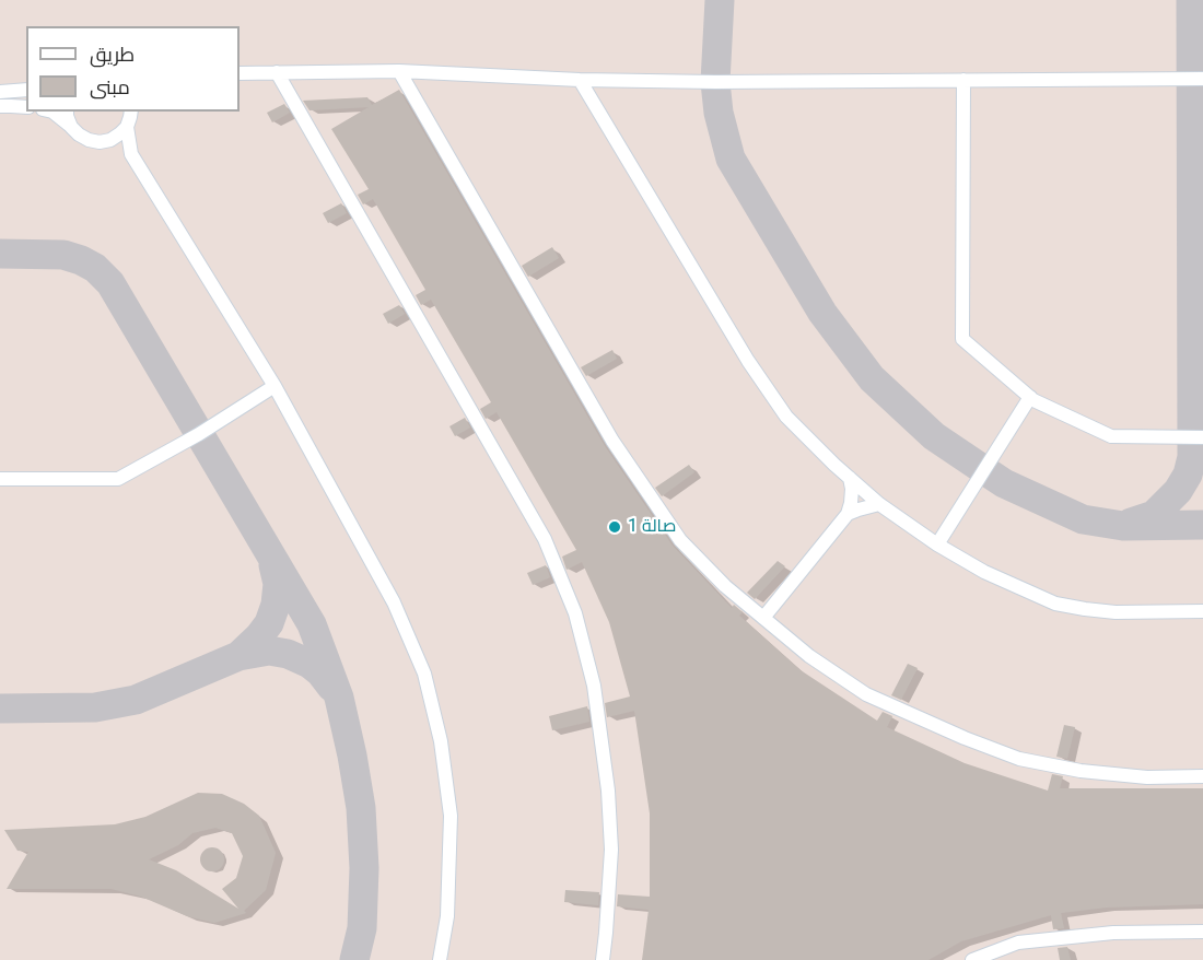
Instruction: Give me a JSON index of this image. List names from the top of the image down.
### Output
{
  "places": ["صالة 1"],
  "legend": ["طريق", "مبنى"]
}
